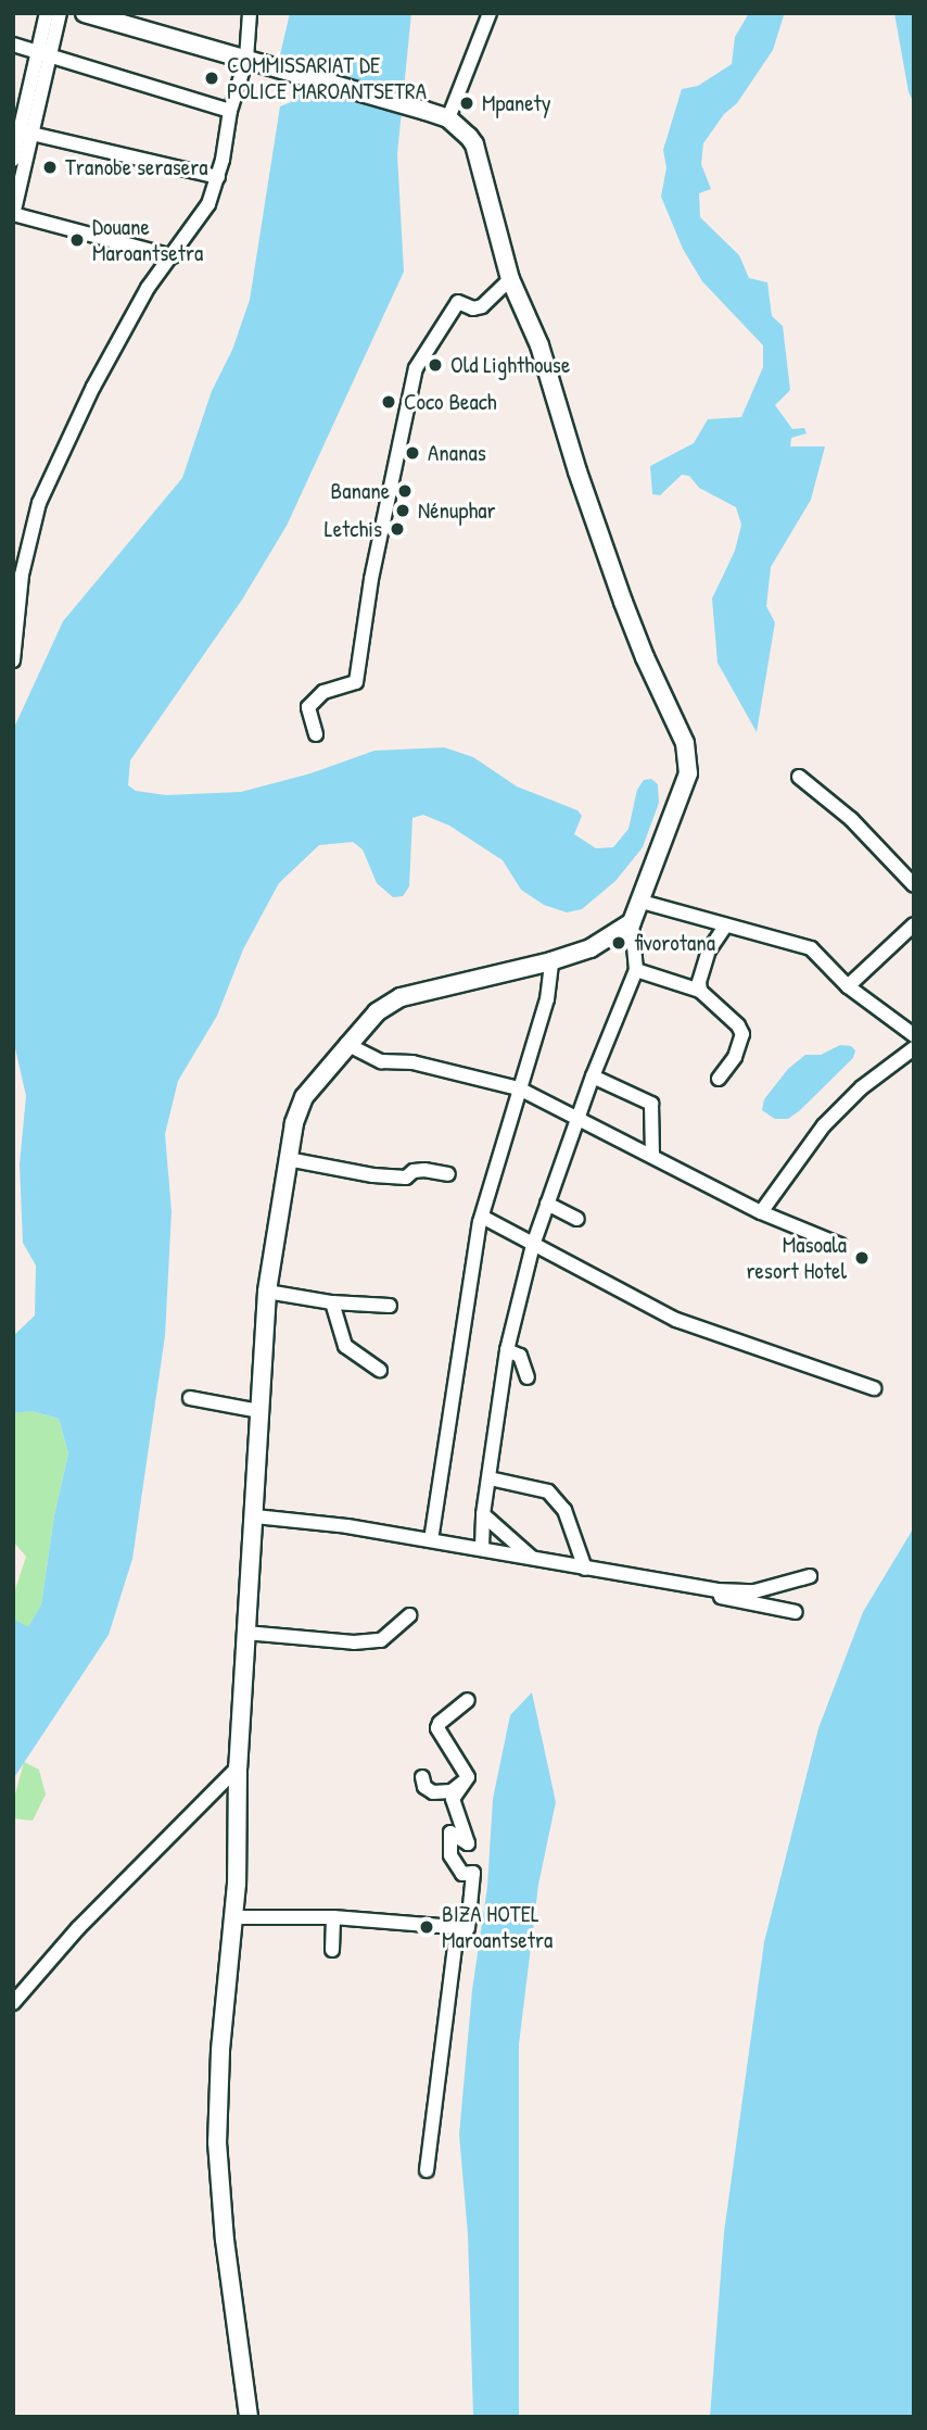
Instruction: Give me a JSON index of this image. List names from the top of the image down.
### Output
{
  "places": [
    "COMMISSARIAT DE POLICE MAROANTSETRA",
    "Mpanety",
    "Tranobe serasera",
    "Douane Maroantsetra",
    "Old Lighthouse",
    "Coco Beach",
    "Ananas",
    "Banane",
    "Nénuphar",
    "Letchis",
    "fivorotana",
    "Masoala resort Hotel",
    "BIZA HOTEL Maroantsetra"
  ]
}
